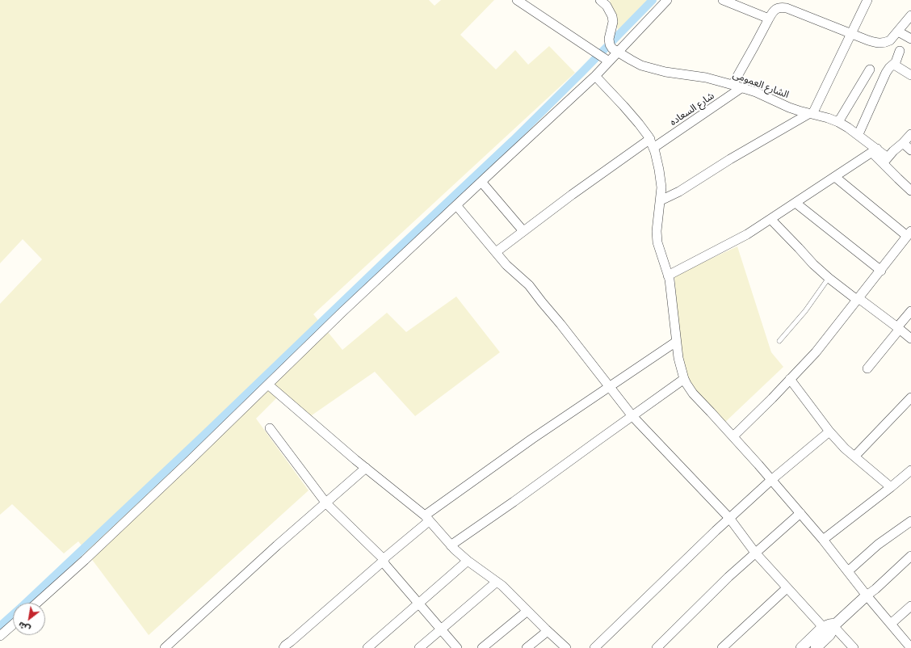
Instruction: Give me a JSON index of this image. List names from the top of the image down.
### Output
{
  "streets": {
    "street": ["الشارع العمومى", "شارع السعاده"]
  },
  "crossings": [
    ["الشارع العمومى", "شارع السعاده"]
  ],
  "north": "bottom left"
}
